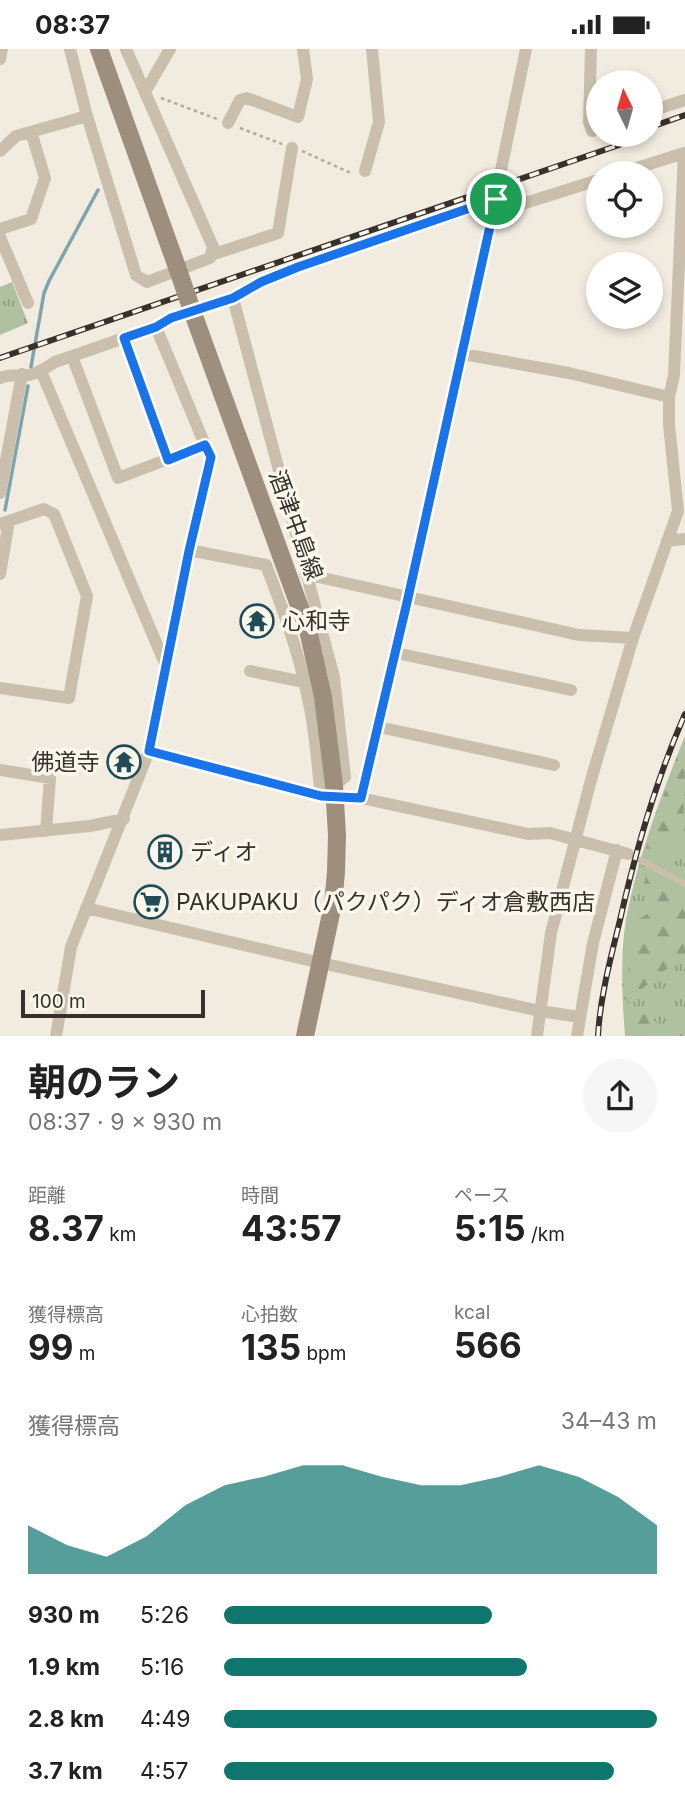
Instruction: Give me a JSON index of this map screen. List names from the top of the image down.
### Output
{
  "streets": {
    "main road": ["酒津中島線"]
  },
  "places": {
    "temple": ["心和寺", "佛道寺"],
    "building": ["ディオ"],
    "supermarket": ["PAKUPAKU（パクパク）ディオ倉敷西店"]
  },
  "scale_bar": "100 m",
  "north": "top",
  "page": {
    "status": "08:37",
    "scale": "100 m",
    "heading": ["朝のラン", "08:37 · 9 × 930 m"],
    "stats": [
      ["距離", "8.37 km"],
      ["時間", "43:57"],
      ["ペース", "5:15 /km"],
      ["獲得標高", "99 m"],
      ["心拍数", "135 bpm"],
      ["kcal", "566"]
    ],
    "chart": ["獲得標高", "34–43 m"],
    "list": [
      {
        "name": "930 m",
        "note": "5:26"
      },
      {
        "name": "1.9 km",
        "note": "5:16"
      },
      {
        "name": "2.8 km",
        "note": "4:49"
      },
      {
        "name": "3.7 km",
        "note": "4:57"
      }
    ]
  }
}
